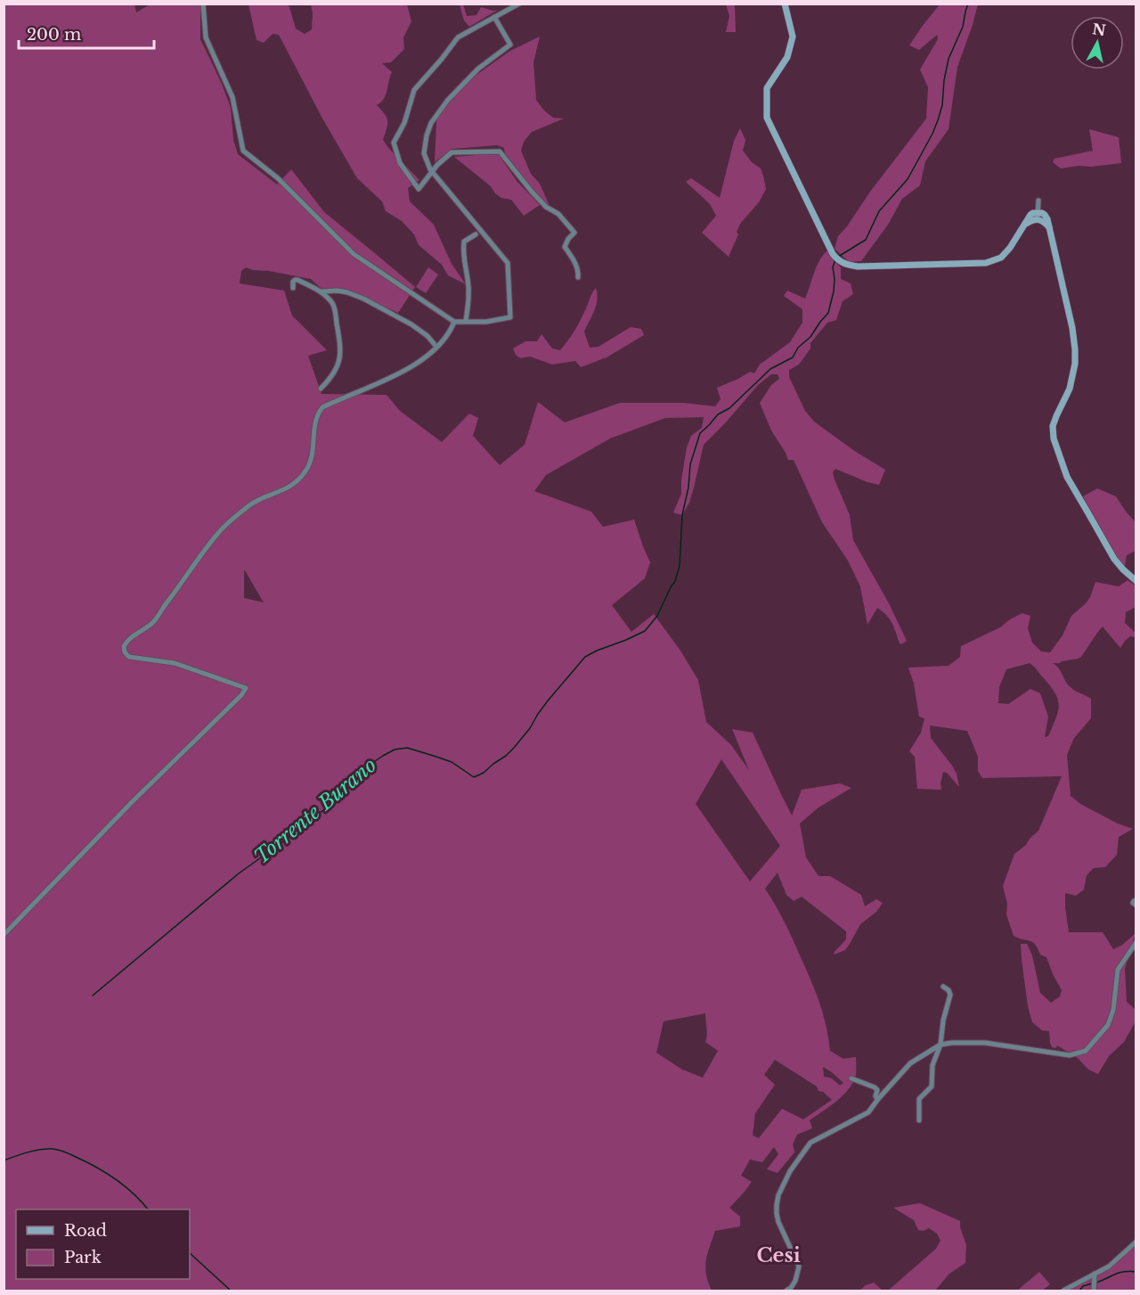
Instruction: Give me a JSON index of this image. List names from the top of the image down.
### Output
{
  "districts": ["Cesi"],
  "water": ["Torrente Burano"],
  "legend": ["Road", "Park"],
  "scale_bar": "200 m",
  "north": "top"
}
